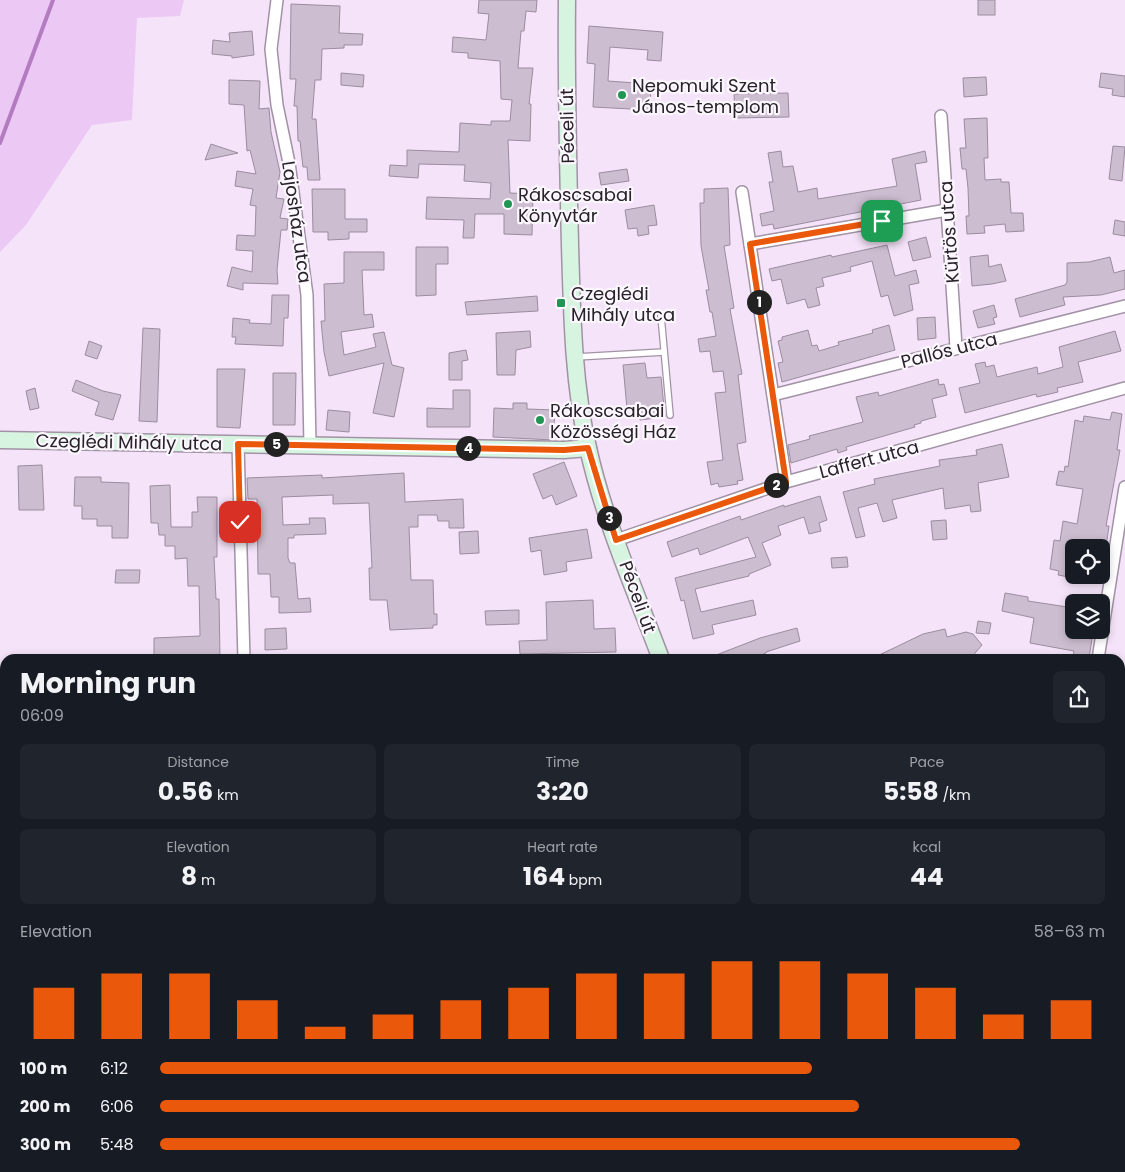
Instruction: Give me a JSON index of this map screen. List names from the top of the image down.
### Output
{
  "streets": {
    "main road": ["Péceli út", "Czeglédi Mihály utca"],
    "street": [
      "Lajosház utca",
      "Kürtös utca",
      "Pallós utca",
      "Laffert utca"
    ]
  },
  "crossings": [
    ["Péceli út", "Czeglédi Mihály utca"],
    ["Péceli út", "Laffert utca"],
    ["Lajosház utca", "Czeglédi Mihály utca"],
    ["Kürtös utca", "Pallós utca"]
  ],
  "places": {
    "other": ["Nepomuki Szent János-templom", "Rákoscsabai Könyvtár", "Rákoscsabai Közösségi Ház"],
    "transit": ["Czeglédi Mihály utca"]
  },
  "page": {
    "pins": [
      "1",
      "5",
      "4",
      "2",
      "3"
    ],
    "heading": ["Morning run", "06:09"],
    "stats": [
      ["Distance", "0.56 km"],
      ["Time", "3:20"],
      ["Pace", "5:58 /km"],
      ["Elevation", "8 m"],
      ["Heart rate", "164 bpm"],
      ["kcal", "44"]
    ],
    "chart": ["Elevation", "58–63 m"],
    "list": [
      {
        "name": "100 m",
        "note": "6:12"
      },
      {
        "name": "200 m",
        "note": "6:06"
      },
      {
        "name": "300 m",
        "note": "5:48"
      }
    ]
  }
}
